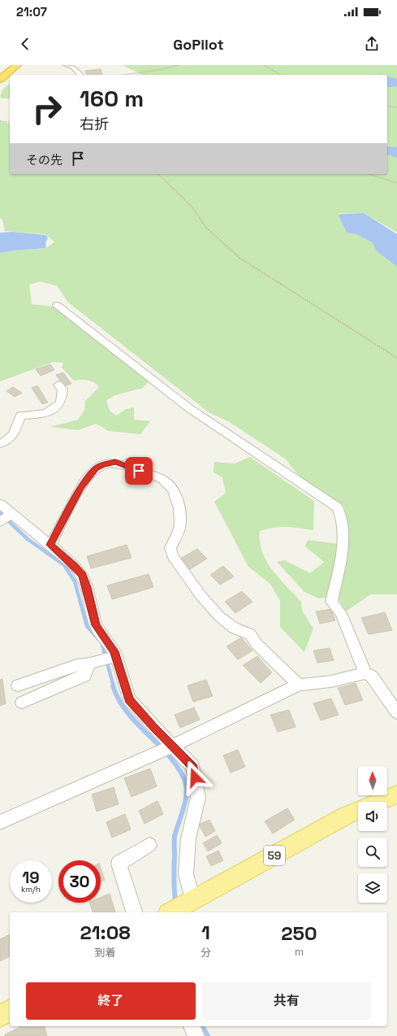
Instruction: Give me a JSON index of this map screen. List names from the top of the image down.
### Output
{
  "streets": {
    "main road": ["59"]
  },
  "north": "top",
  "page": {
    "status": "21:07",
    "header": "GoPilot",
    "turn": ["160 m", "右折"],
    "then": "その先",
    "speed": "19 km/h",
    "limit": "30",
    "eta": [
      "21:08",
      "到着",
      "1",
      "分",
      "250",
      "m"
    ],
    "buttons": ["終了", "共有"]
  }
}
